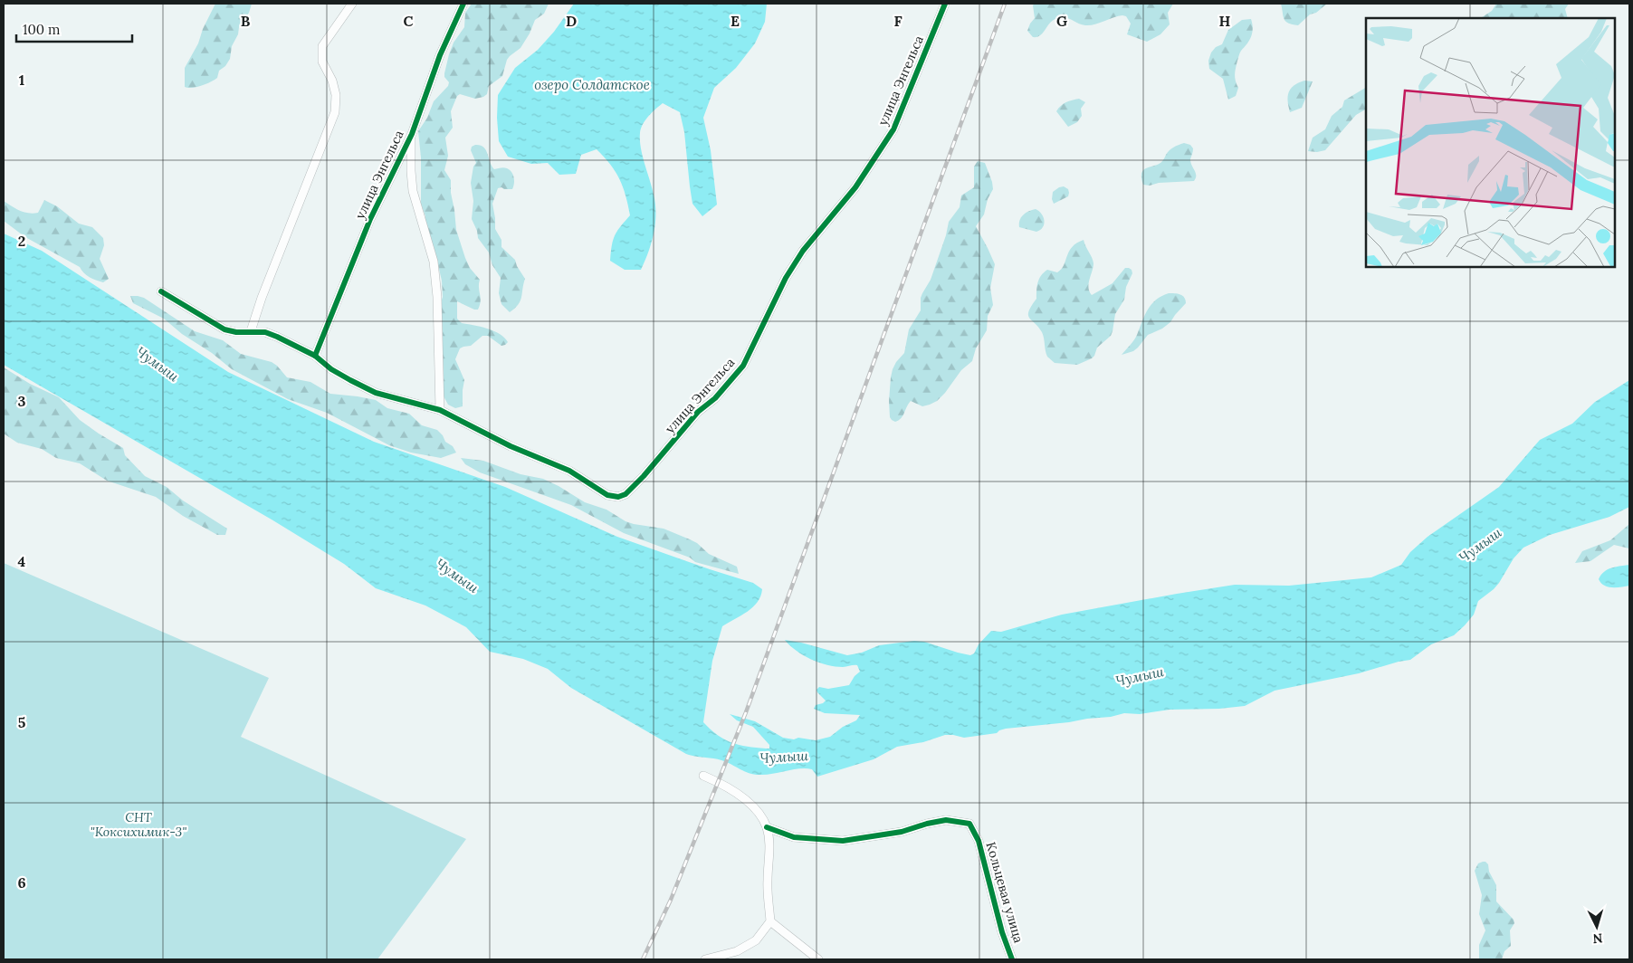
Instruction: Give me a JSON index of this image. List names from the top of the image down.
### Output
{
  "streets": {
    "street": ["улица Энгельса", "Кольцевая улица"]
  },
  "water": ["озеро Солдатское", "Чумыш"],
  "parks": ["СНТ \"Коксихимик-3\""],
  "scale_bar": "100 m",
  "north": "bottom",
  "grid": {
    "columns": [
      "B",
      "C",
      "D",
      "E",
      "F",
      "G",
      "H"
    ],
    "rows": [
      "1",
      "2",
      "3",
      "4",
      "5",
      "6"
    ]
  }
}
